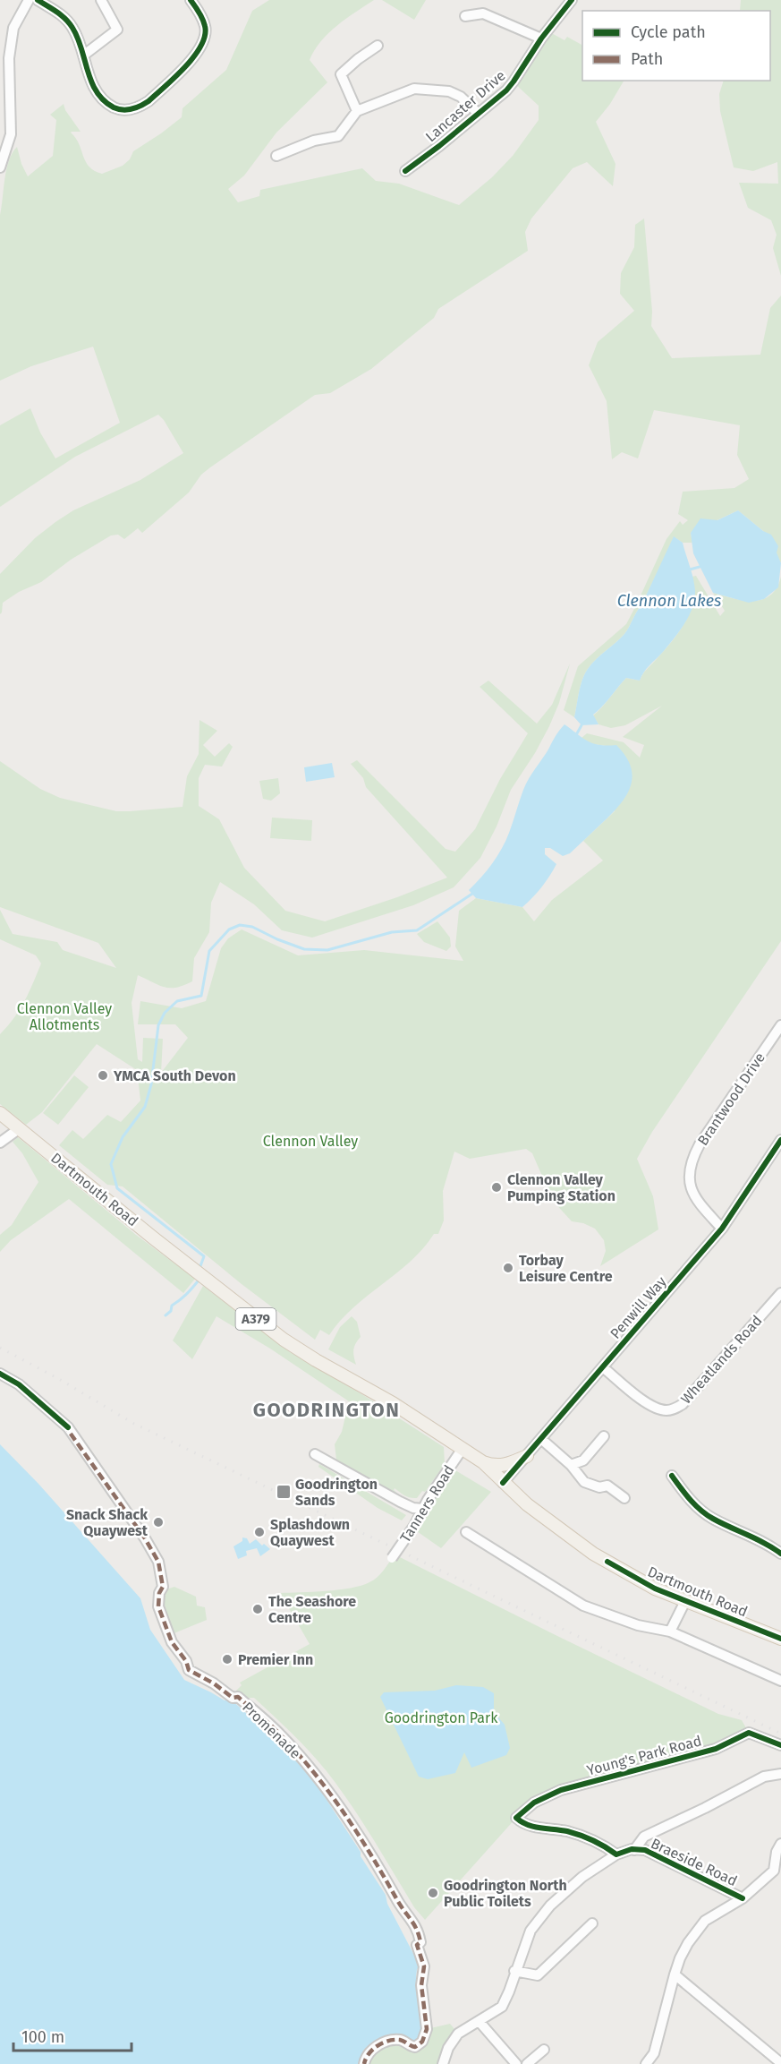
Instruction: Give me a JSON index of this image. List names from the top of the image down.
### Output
{
  "streets": {
    "main road": ["Dartmouth Road", "A379"],
    "street": [
      "Lancaster Drive",
      "Brantwood Drive",
      "Penwill Way",
      "Wheatlands Road",
      "Tanners Road",
      "Promenade",
      "Young's Park Road",
      "Braeside Road"
    ]
  },
  "crossings": [
    ["Brantwood Drive", "Penwill Way"],
    ["Dartmouth Road", "Penwill Way"],
    ["Dartmouth Road", "A379"],
    ["Dartmouth Road", "Tanners Road"],
    ["Penwill Way", "A379"],
    ["Penwill Way", "Wheatlands Road"],
    ["Young's Park Road", "Braeside Road"]
  ],
  "districts": ["GOODRINGTON"],
  "water": ["Clennon Lakes"],
  "parks": ["Clennon Valley Allotments", "Clennon Valley", "Goodrington Park"],
  "places": {
    "other": [
      "YMCA South Devon",
      "Clennon Valley Pumping Station",
      "Torbay Leisure Centre",
      "Snack Shack Quaywest",
      "Splashdown Quaywest",
      "The Seashore Centre",
      "Premier Inn",
      "Goodrington North Public Toilets"
    ],
    "transit": ["Goodrington Sands"]
  },
  "legend": ["Cycle path", "Path"],
  "scale_bar": "100 m"
}
